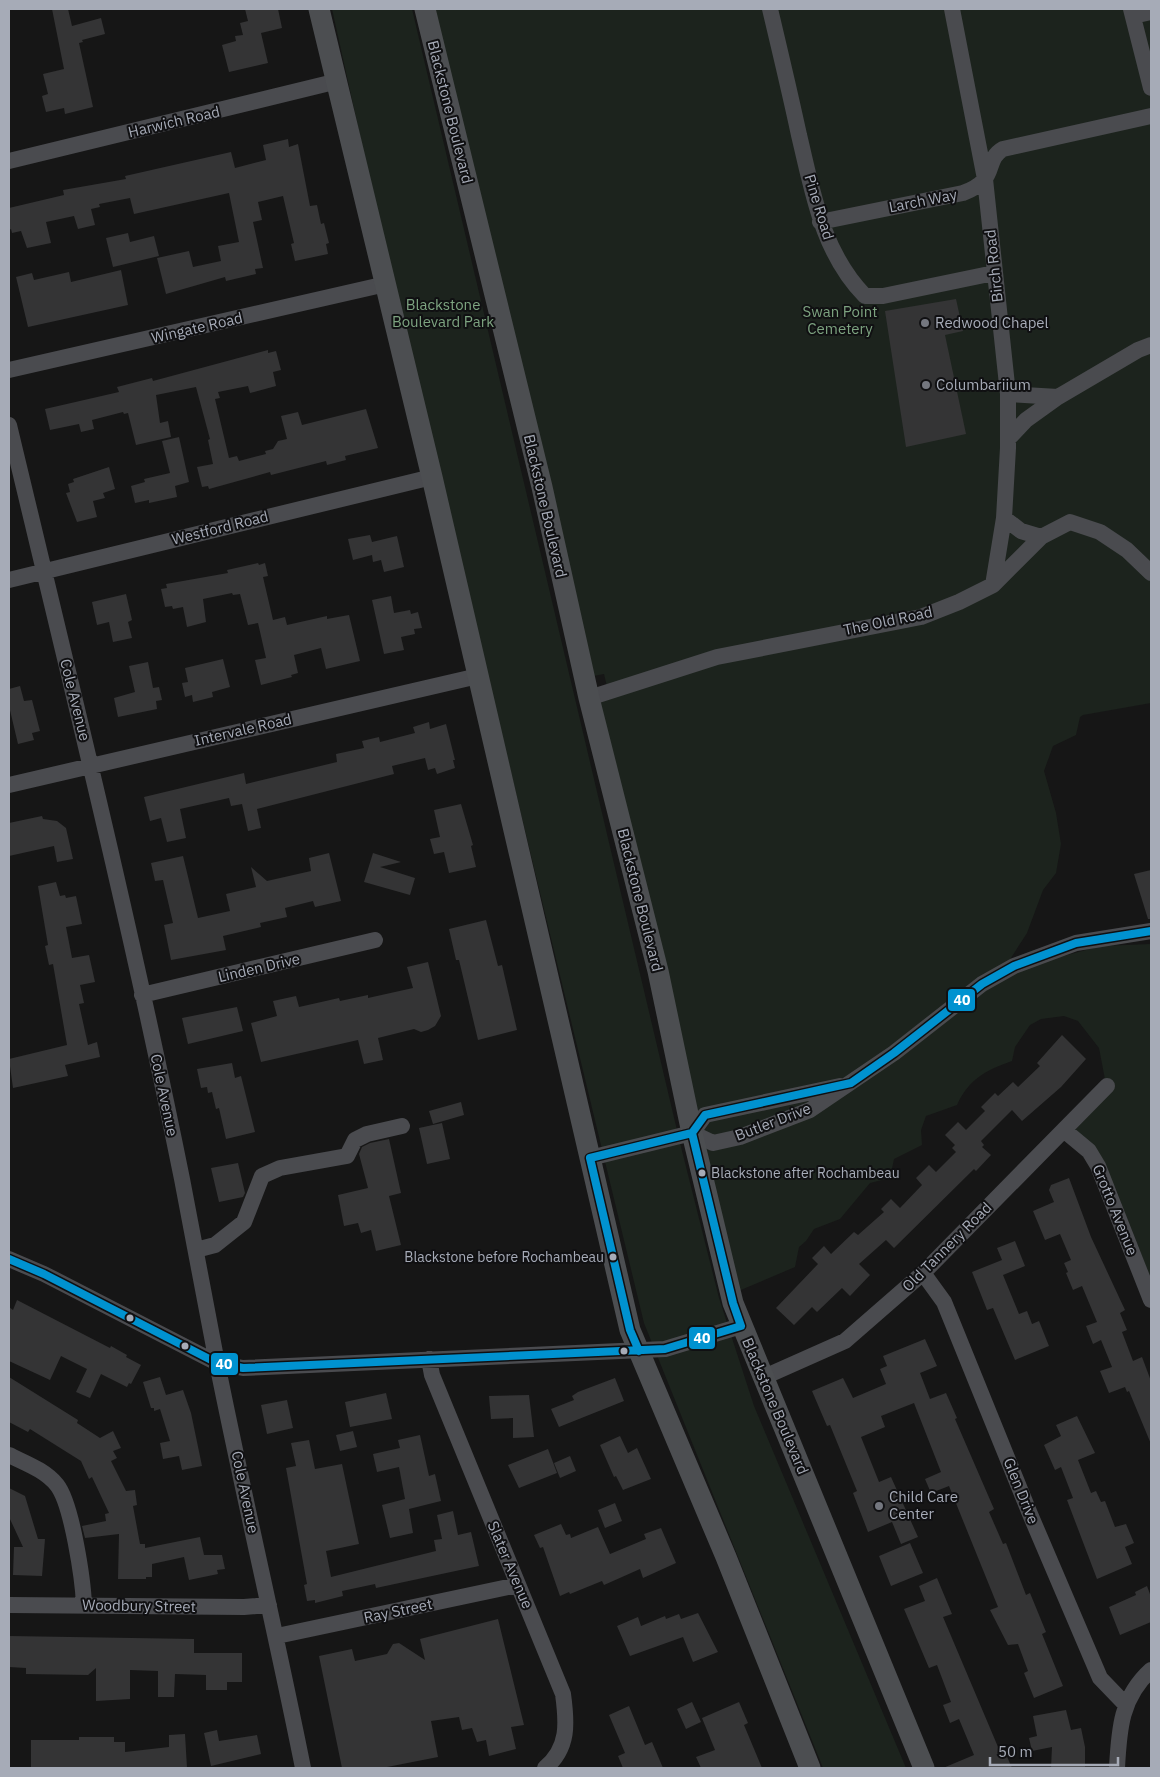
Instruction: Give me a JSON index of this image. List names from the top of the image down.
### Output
{
  "streets": {
    "main road": ["Blackstone Boulevard"],
    "street": [
      "Harwich Road",
      "Larch Way",
      "Pine Road",
      "Birch Road",
      "Wingate Road",
      "Westford Road",
      "The Old Road",
      "Cole Avenue",
      "Intervale Road",
      "Linden Drive",
      "Butler Drive",
      "Grotto Avenue",
      "Old Tannery Road",
      "Glen Drive",
      "Slater Avenue",
      "Woodbury Street",
      "Ray Street"
    ]
  },
  "crossings": [
    ["Blackstone Boulevard", "The Old Road"],
    ["Blackstone Boulevard", "Butler Drive"],
    ["Blackstone Boulevard", "Old Tannery Road"],
    ["Larch Way", "Pine Road"],
    ["Larch Way", "Birch Road"],
    ["Pine Road", "Birch Road"],
    ["Birch Road", "The Old Road"],
    ["Westford Road", "Cole Avenue"],
    ["Cole Avenue", "Intervale Road"],
    ["Cole Avenue", "Linden Drive"],
    ["Cole Avenue", "Woodbury Street"],
    ["Cole Avenue", "Ray Street"],
    ["Grotto Avenue", "Old Tannery Road"],
    ["Old Tannery Road", "Glen Drive"],
    ["Slater Avenue", "Ray Street"]
  ],
  "parks": ["Blackstone Boulevard Park", "Swan Point Cemetery"],
  "places": [
    "Redwood Chapel",
    "Columbariium",
    "Blackstone after Rochambeau",
    "Blackstone before Rochambeau",
    "Child Care Center"
  ],
  "lines": ["transit line 40"],
  "scale_bar": "50 m"
}
